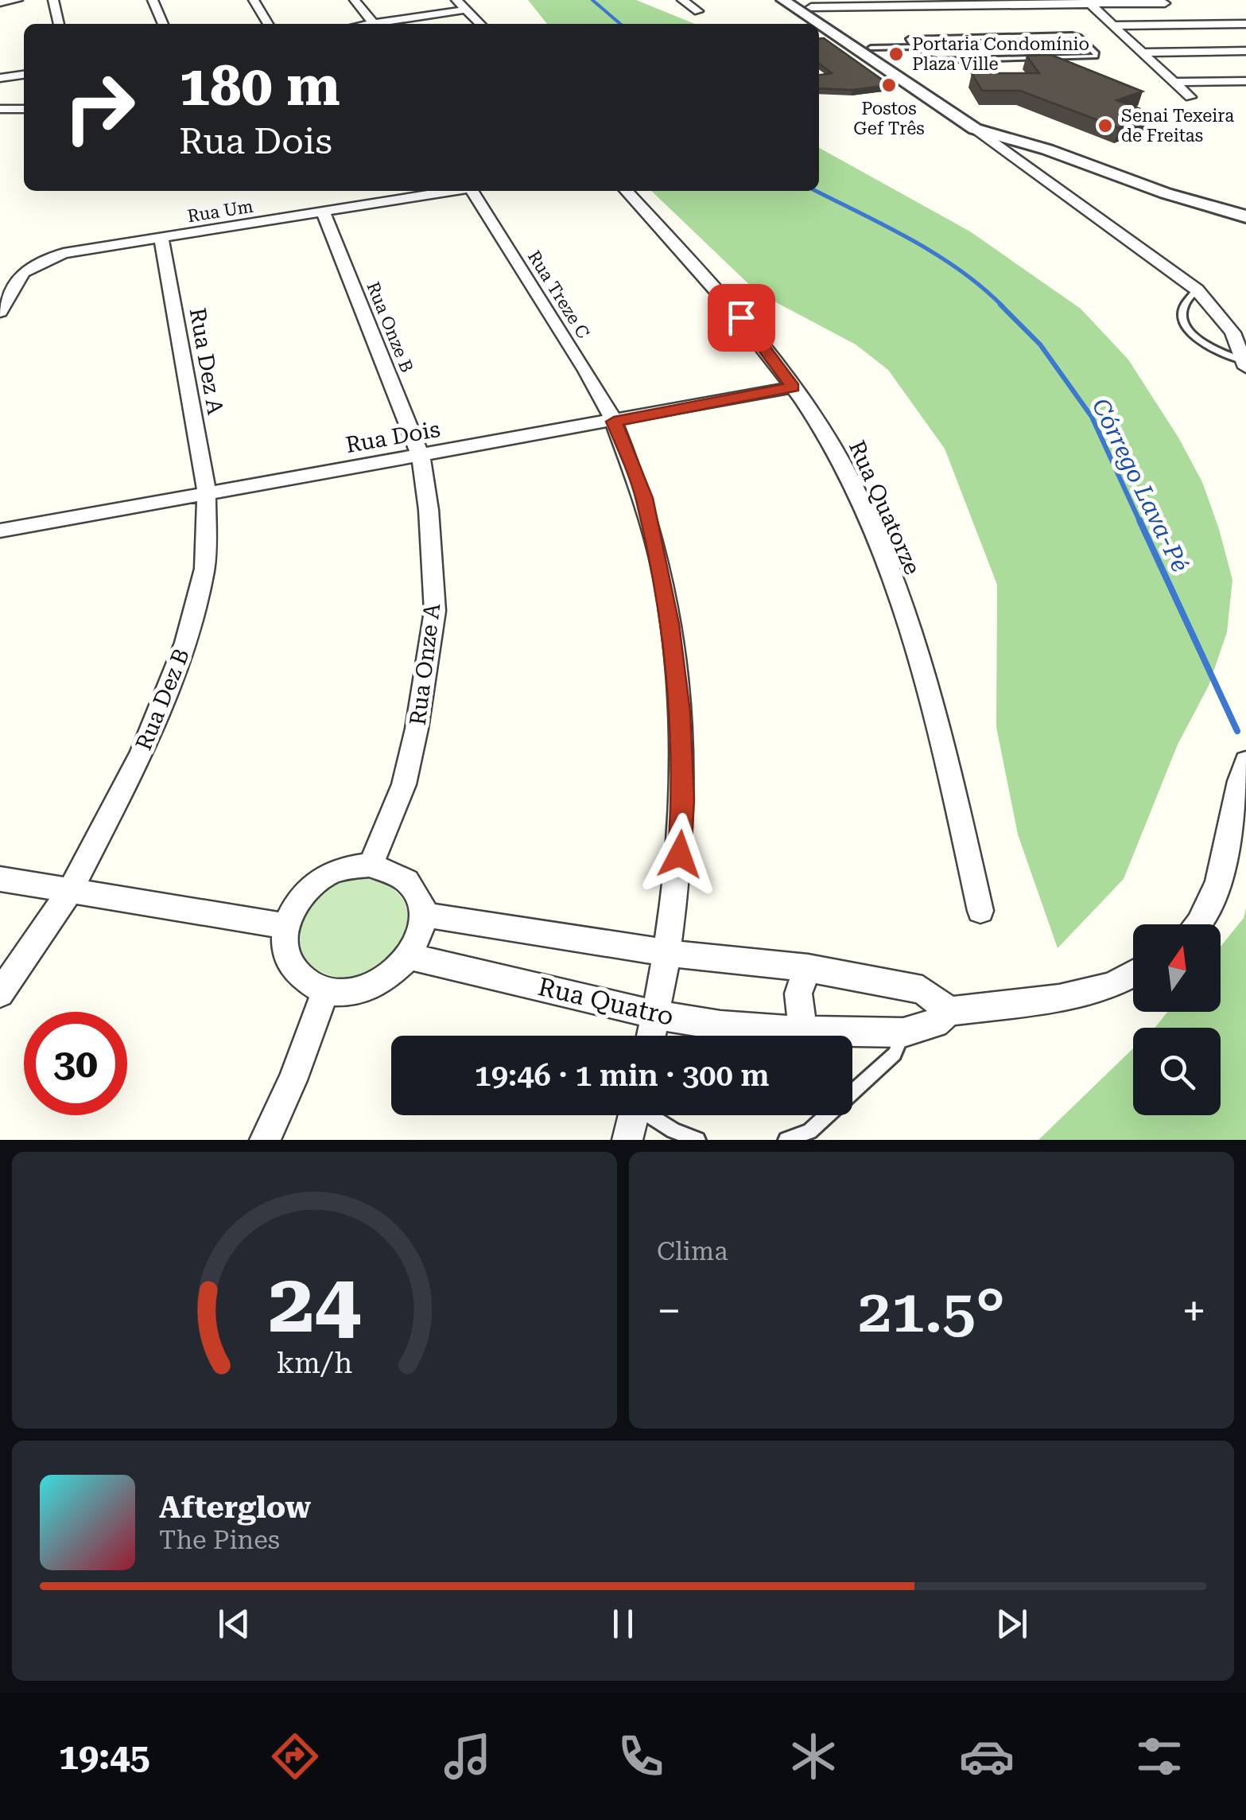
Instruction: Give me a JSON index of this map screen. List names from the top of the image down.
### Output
{
  "streets": {
    "street": [
      "Rua Um",
      "Rua Treze C",
      "Rua Onze B",
      "Rua Dez A",
      "Rua Dois",
      "Rua Quatorze",
      "Rua Onze A",
      "Rua Dez B",
      "Rua Quatro"
    ]
  },
  "crossings": [
    ["Rua Um", "Rua Onze B"],
    ["Rua Um", "Rua Dez A"],
    ["Rua Treze C", "Rua Dois"],
    ["Rua Treze C", "Rua Quatro"],
    ["Rua Onze B", "Rua Dois"],
    ["Rua Onze B", "Rua Onze A"],
    ["Rua Dez A", "Rua Dois"],
    ["Rua Dez A", "Rua Dez B"],
    ["Rua Dois", "Rua Quatorze"],
    ["Rua Dois", "Rua Onze A"],
    ["Rua Dois", "Rua Dez B"],
    ["Rua Onze A", "Rua Quatro"]
  ],
  "water": ["Córrego Lava-Pé"],
  "places": ["Portaria Condomínio Plaza Ville", "Postos Gef Três", "Senai Texeira de Freitas"],
  "north": "top",
  "page": {
    "turn": ["180 m", "Rua Dois"],
    "limit": "30",
    "trip": "19:46 · 1 min · 300 m",
    "tile": "Clima",
    "heat": ["−", "21.5°", "+"],
    "song": ["Afterglow", "The Pines"],
    "tabs": "19:45",
    "gauge": ["24", "km/h"]
  }
}
